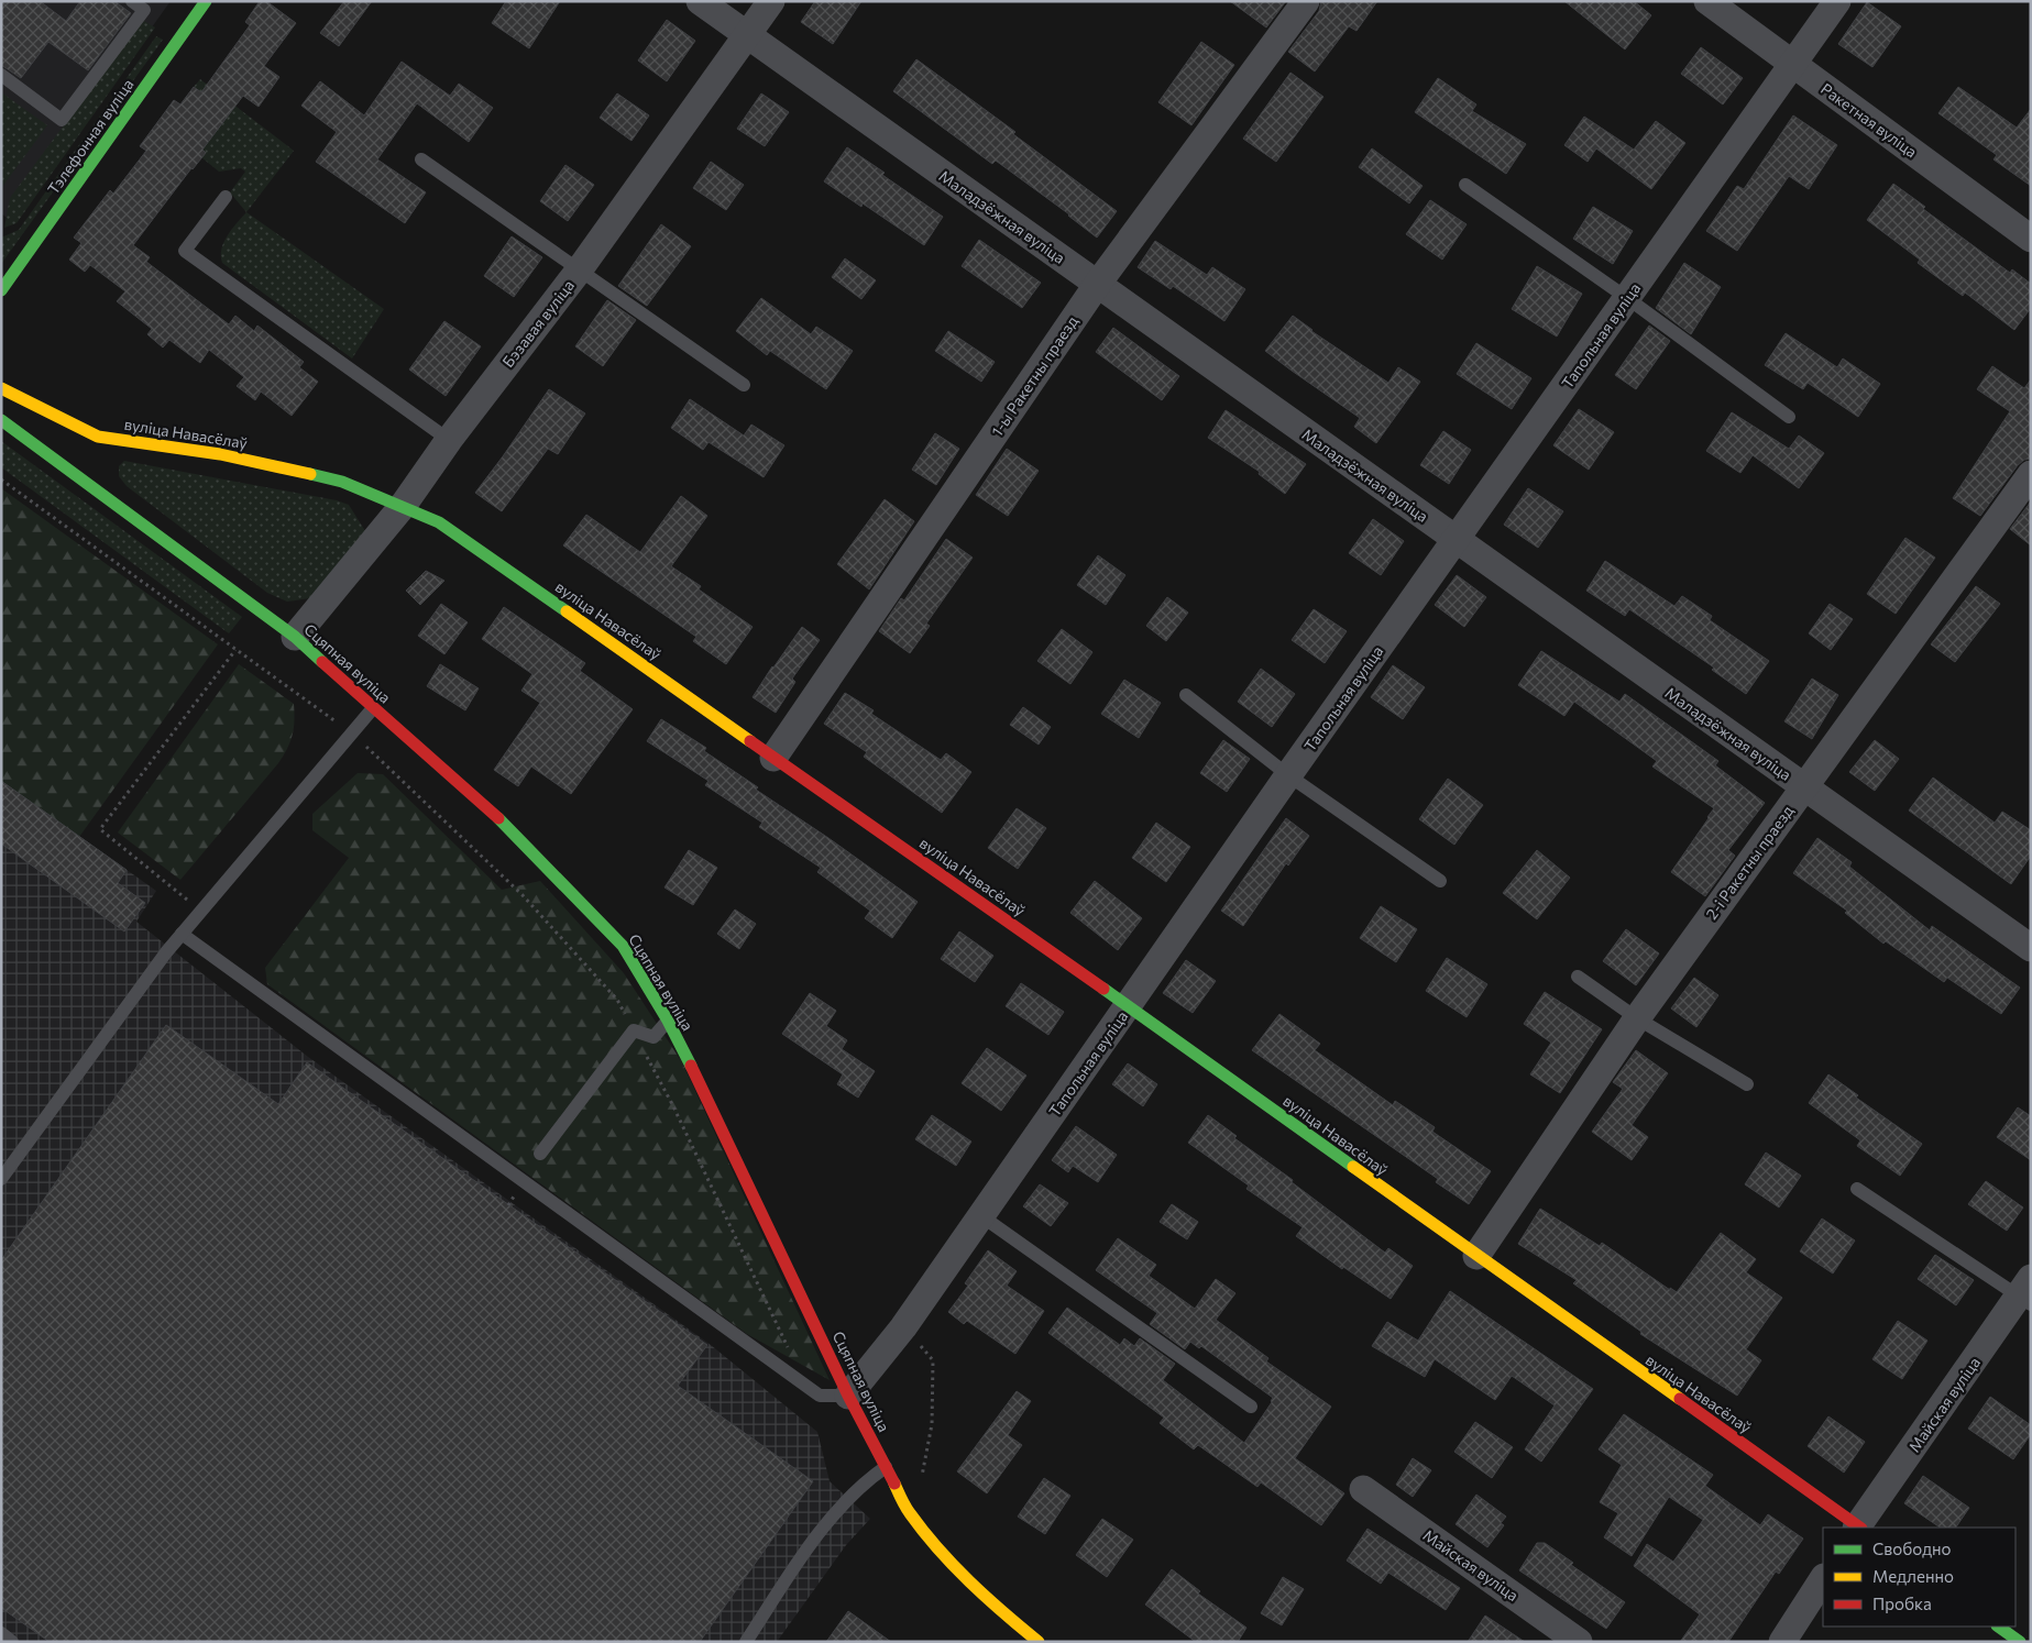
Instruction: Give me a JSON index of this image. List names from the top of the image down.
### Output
{
  "streets": {
    "main road": ["Тэлефонная вуліца", "вуліца Навасёлаў", "Сцяпная вуліца"],
    "street": [
      "Ракетная вуліца",
      "Маладзёжная вуліца",
      "Бэзавая вуліца",
      "Тапольная вуліца",
      "1-ы Ракетны праезд",
      "2-і Ракетны праезд",
      "Майская вуліца"
    ]
  },
  "crossings": [
    ["Ракетная вуліца", "Тапольная вуліца"],
    ["Маладзёжная вуліца", "Бэзавая вуліца"],
    ["Маладзёжная вуліца", "Тапольная вуліца"],
    ["Маладзёжная вуліца", "1-ы Ракетны праезд"],
    ["Маладзёжная вуліца", "2-і Ракетны праезд"],
    ["Бэзавая вуліца", "вуліца Навасёлаў"],
    ["Бэзавая вуліца", "Сцяпная вуліца"],
    ["Тапольная вуліца", "вуліца Навасёлаў"],
    ["Тапольная вуліца", "Сцяпная вуліца"],
    ["1-ы Ракетны праезд", "вуліца Навасёлаў"],
    ["вуліца Навасёлаў", "2-і Ракетны праезд"],
    ["вуліца Навасёлаў", "Майская вуліца"]
  ],
  "legend": ["Свободно", "Медленно", "Пробка"]
}
